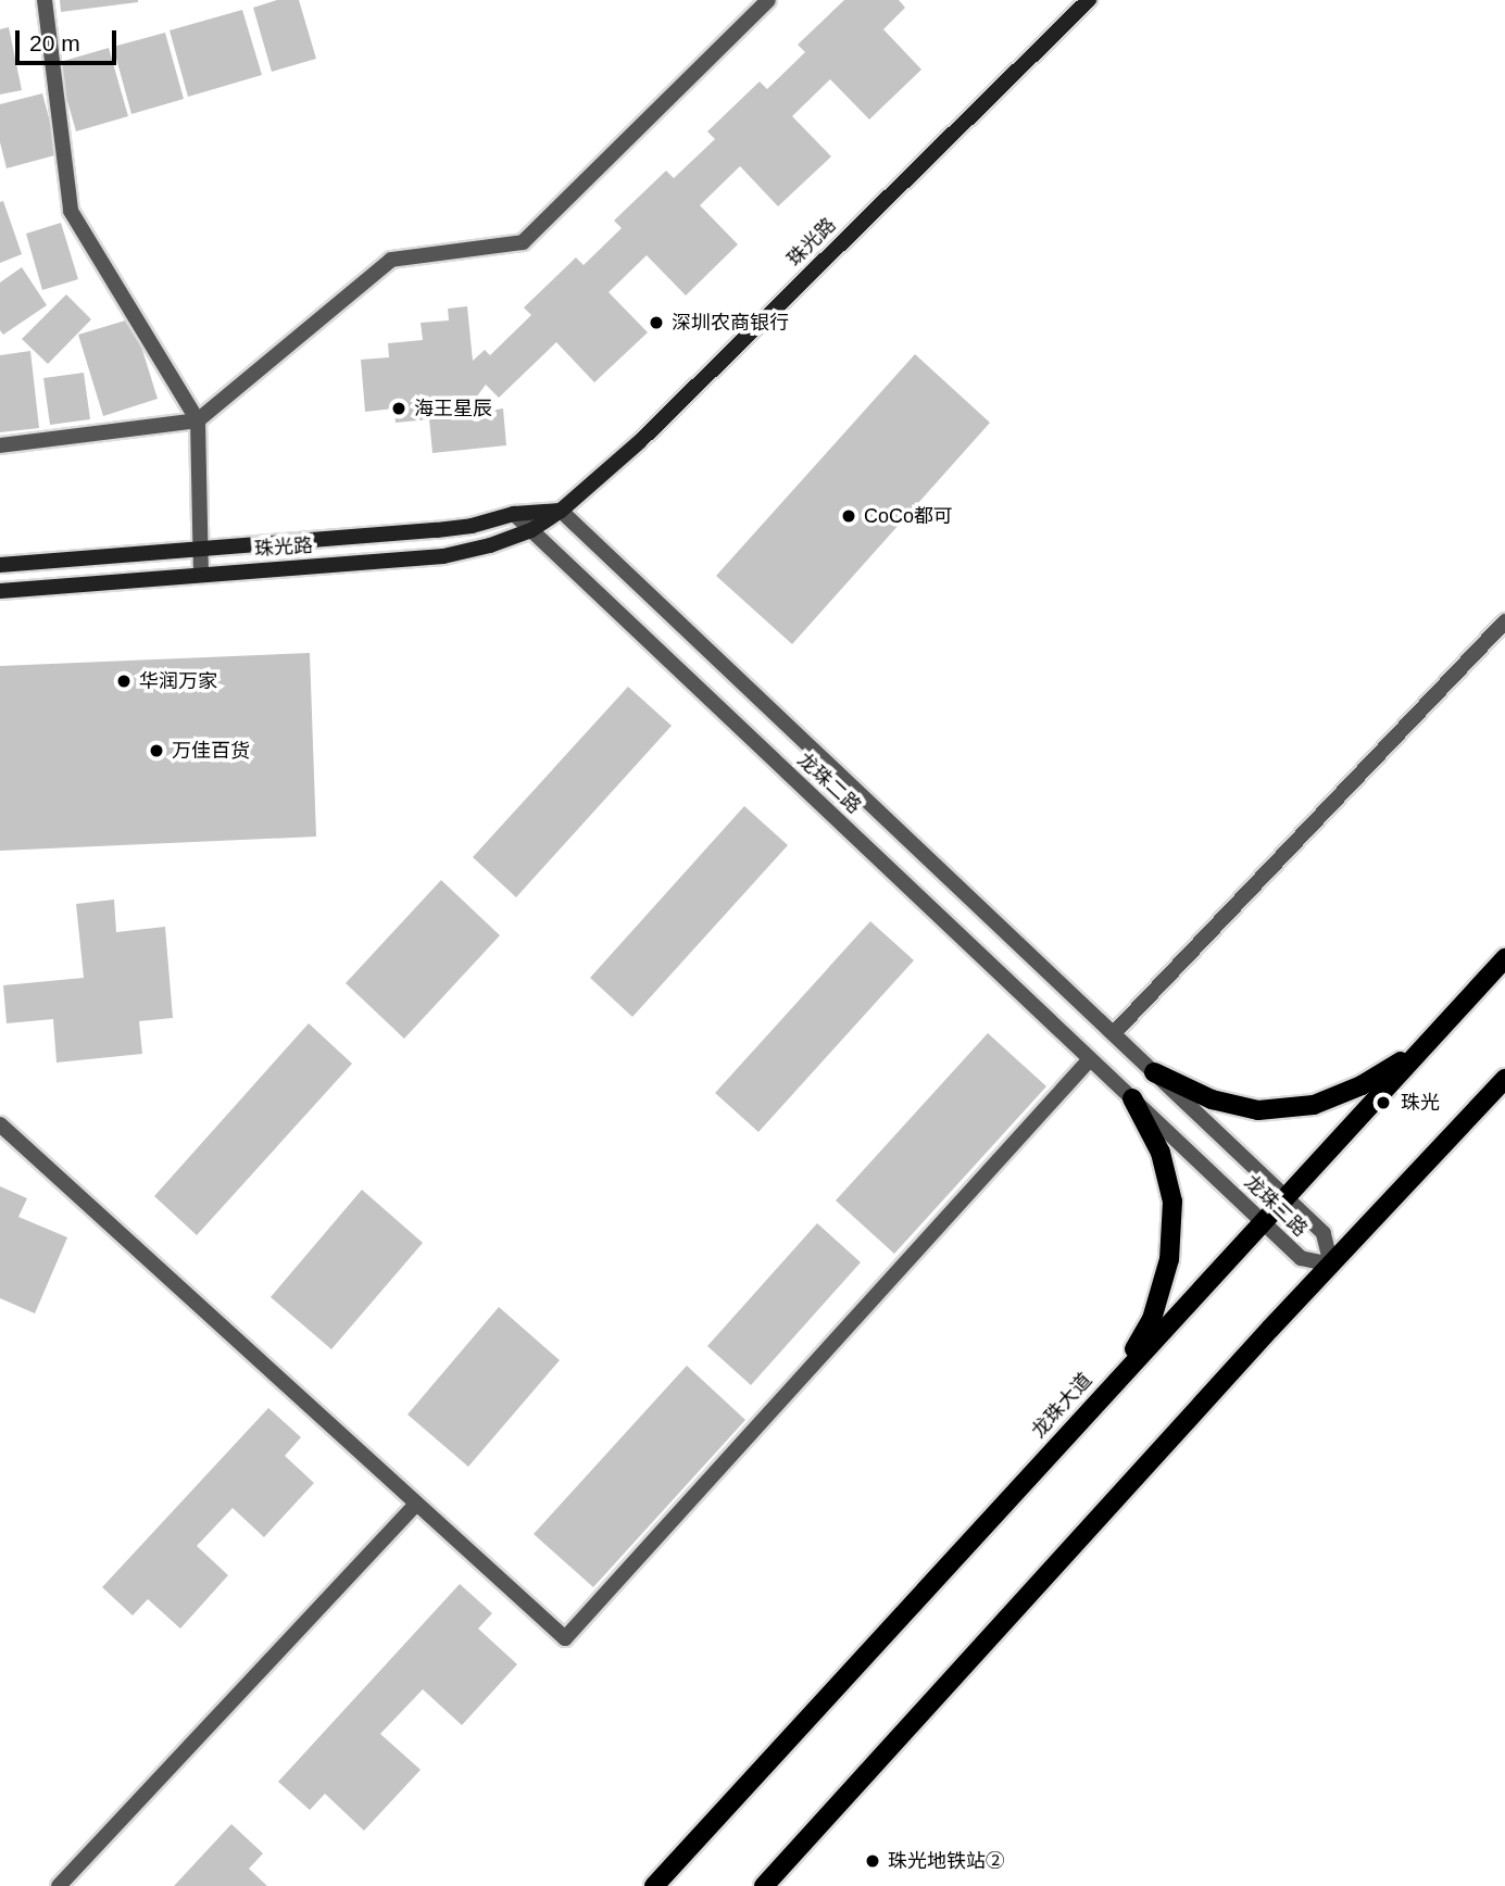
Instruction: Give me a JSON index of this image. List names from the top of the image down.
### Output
{
  "streets": {
    "main road": ["珠光路", "龙珠大道"],
    "street": ["龙珠二路"]
  },
  "crossings": [
    ["珠光路", "龙珠二路"],
    ["龙珠二路", "龙珠大道"]
  ],
  "places": [
    "深圳农商银行",
    "海王星辰",
    "CoCo都可",
    "华润万家",
    "万佳百货",
    "珠光",
    "珠光地铁站②"
  ],
  "scale_bar": "20 m"
}
